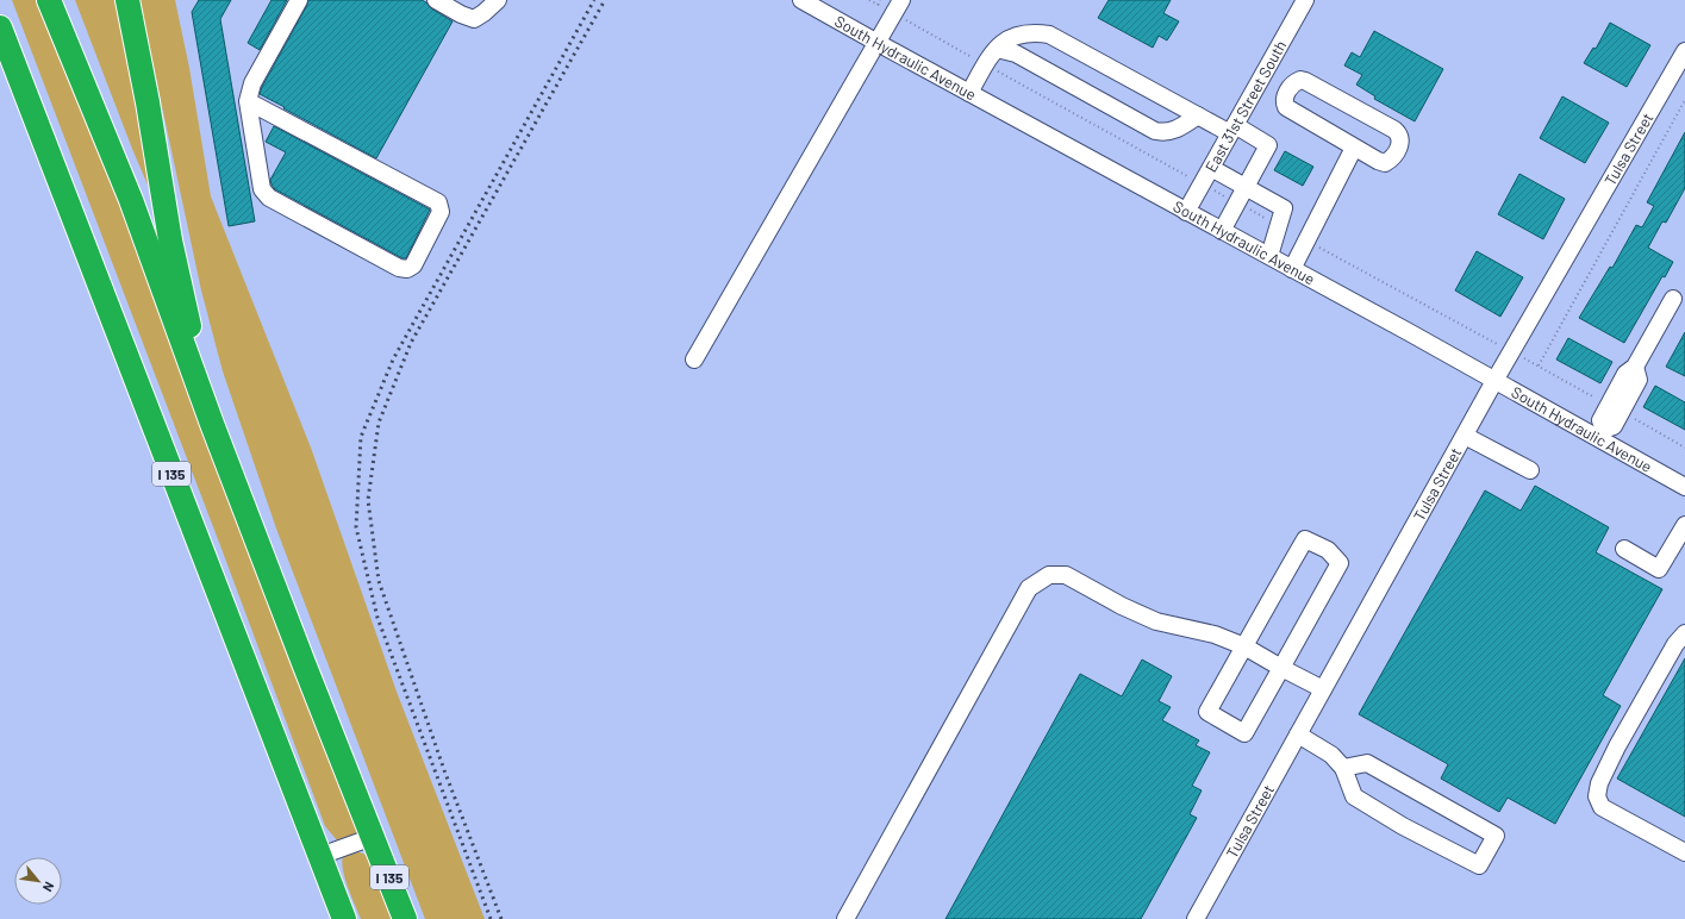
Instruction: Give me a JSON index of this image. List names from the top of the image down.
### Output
{
  "streets": {
    "highway": ["I 135"],
    "street": ["South Hydraulic Avenue", "East 31st Street South", "Tulsa Street"]
  },
  "crossings": [
    ["South Hydraulic Avenue", "East 31st Street South"],
    ["South Hydraulic Avenue", "Tulsa Street"]
  ],
  "north": "bottom right"
}
